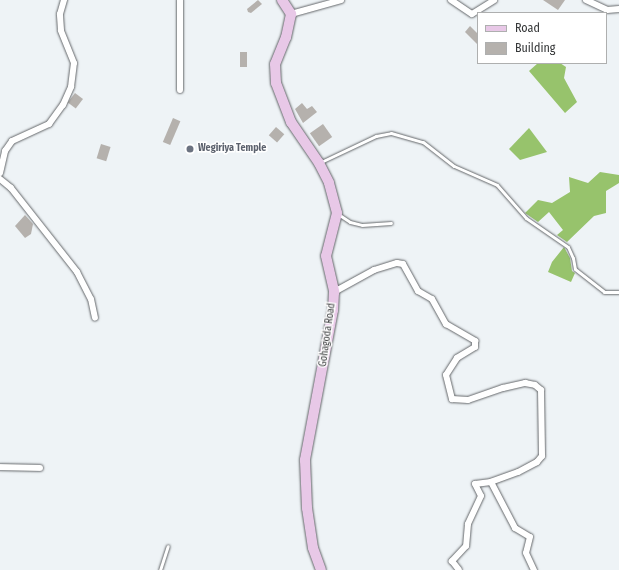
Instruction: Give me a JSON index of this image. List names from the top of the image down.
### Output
{
  "streets": {
    "main road": ["Gohagoda Road"]
  },
  "places": ["Wegiriya Temple"],
  "legend": ["Road", "Building"]
}
